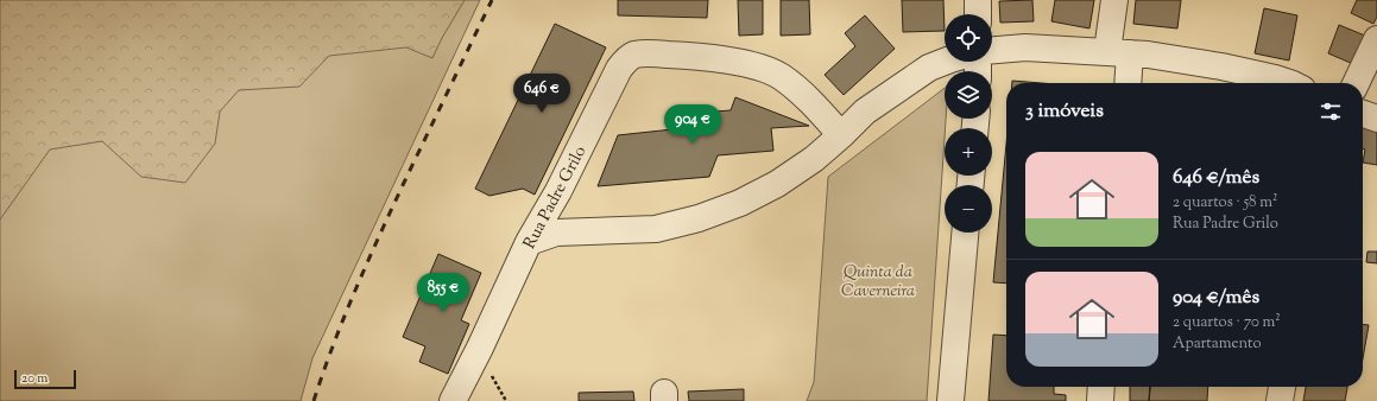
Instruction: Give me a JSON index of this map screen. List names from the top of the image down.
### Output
{
  "streets": {
    "street": ["Rua Padre Grilo"]
  },
  "parks": ["Quinta da Caverneira"],
  "scale_bar": "20 m",
  "page": {
    "map_buttons": ["+", "−"],
    "price": ["646 €", "904 €", "855 €"],
    "heading": "3 imóveis",
    "list": [
      {
        "name": "646 €/mês",
        "note": "2 quartos · 58 m² · Rua Padre Grilo"
      },
      {
        "name": "904 €/mês",
        "note": "2 quartos · 70 m² · Apartamento"
      }
    ],
    "scale": "20 m"
  }
}
